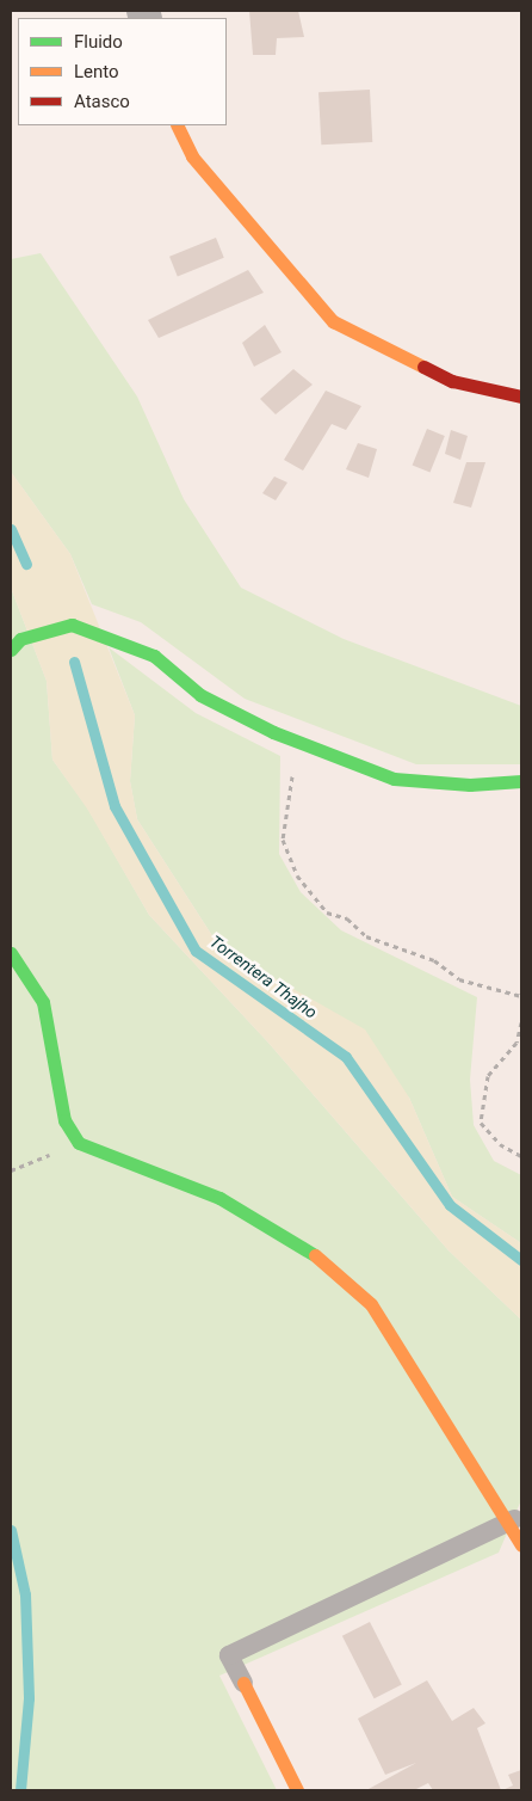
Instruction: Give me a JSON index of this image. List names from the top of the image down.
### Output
{
  "water": ["Torrentera Thajho"],
  "legend": ["Fluido", "Lento", "Atasco"]
}
